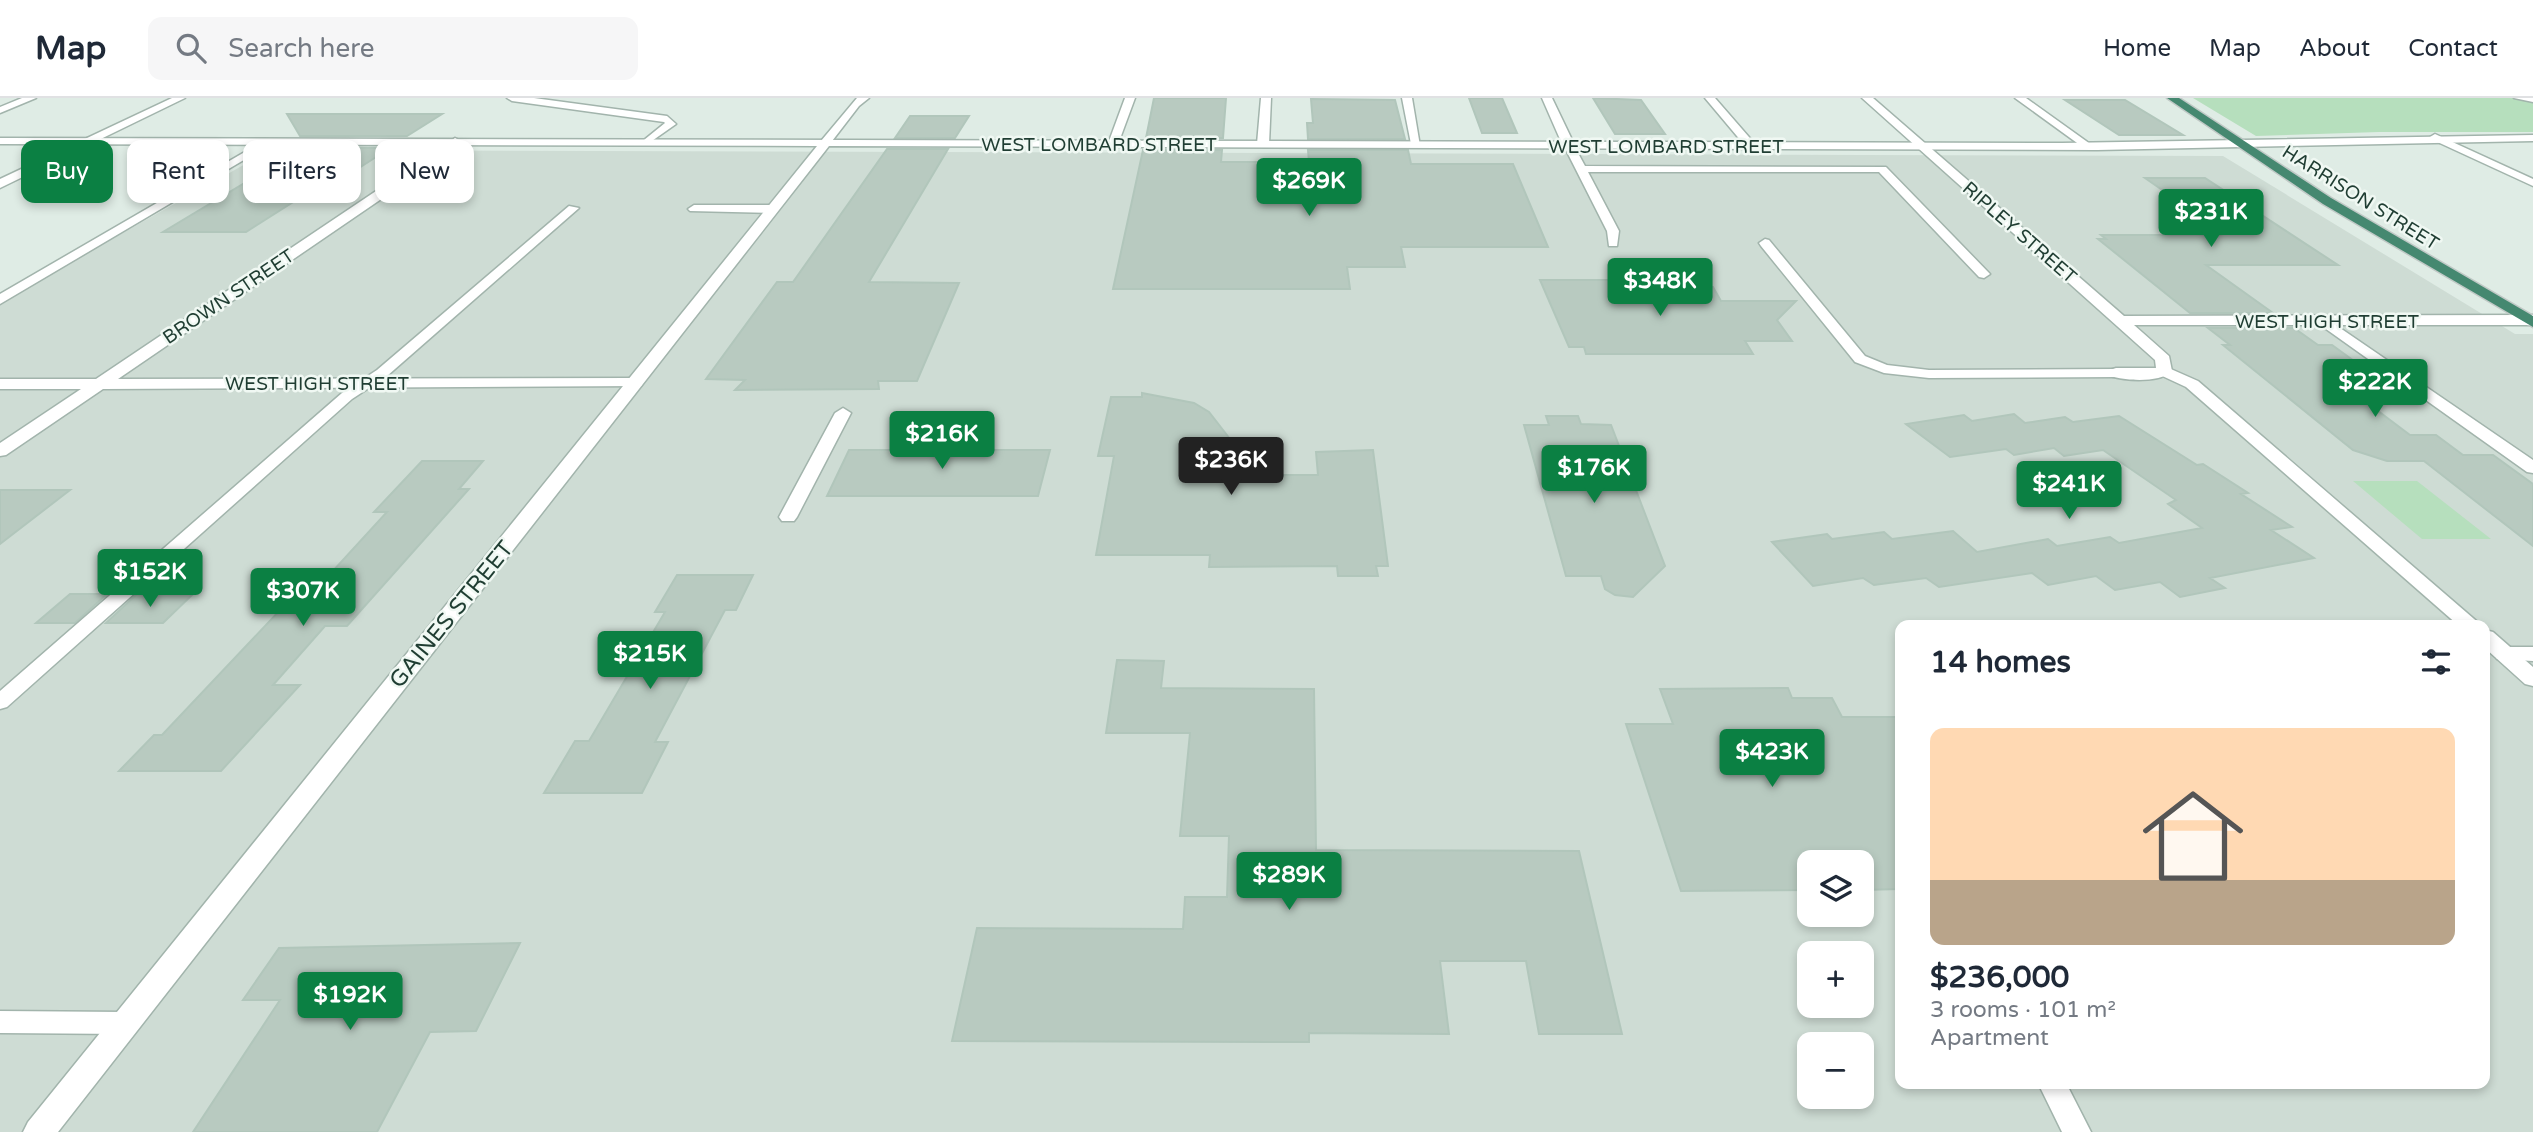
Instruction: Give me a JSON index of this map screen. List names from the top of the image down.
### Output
{
  "streets": {
    "highway": ["HARRISON STREET"],
    "street": [
      "WEST LOMBARD STREET",
      "RIPLEY STREET",
      "BROWN STREET",
      "WEST HIGH STREET",
      "GAINES STREET"
    ]
  },
  "crossings": [
    ["WEST LOMBARD STREET", "HARRISON STREET"],
    ["WEST LOMBARD STREET", "RIPLEY STREET"],
    ["WEST LOMBARD STREET", "GAINES STREET"],
    ["HARRISON STREET", "WEST HIGH STREET"],
    ["RIPLEY STREET", "WEST HIGH STREET"],
    ["BROWN STREET", "WEST HIGH STREET"],
    ["WEST HIGH STREET", "GAINES STREET"]
  ],
  "page": {
    "header": "Map",
    "search": "Search here",
    "nav": [
      "Home",
      "Map",
      "About",
      "Contact"
    ],
    "chip": [
      "Buy",
      "Rent",
      "Filters",
      "New"
    ],
    "price": [
      "$269K",
      "$231K",
      "$348K",
      "$222K",
      "$216K",
      "$236K",
      "$176K",
      "$241K",
      "$152K",
      "$307K",
      "$215K",
      "$423K",
      "$289K",
      "$192K"
    ],
    "heading": "14 homes",
    "list": [
      {
        "name": "$236,000",
        "note": "3 rooms · 101 m² · Apartment"
      }
    ],
    "map_buttons": ["+", "−"]
  }
}
